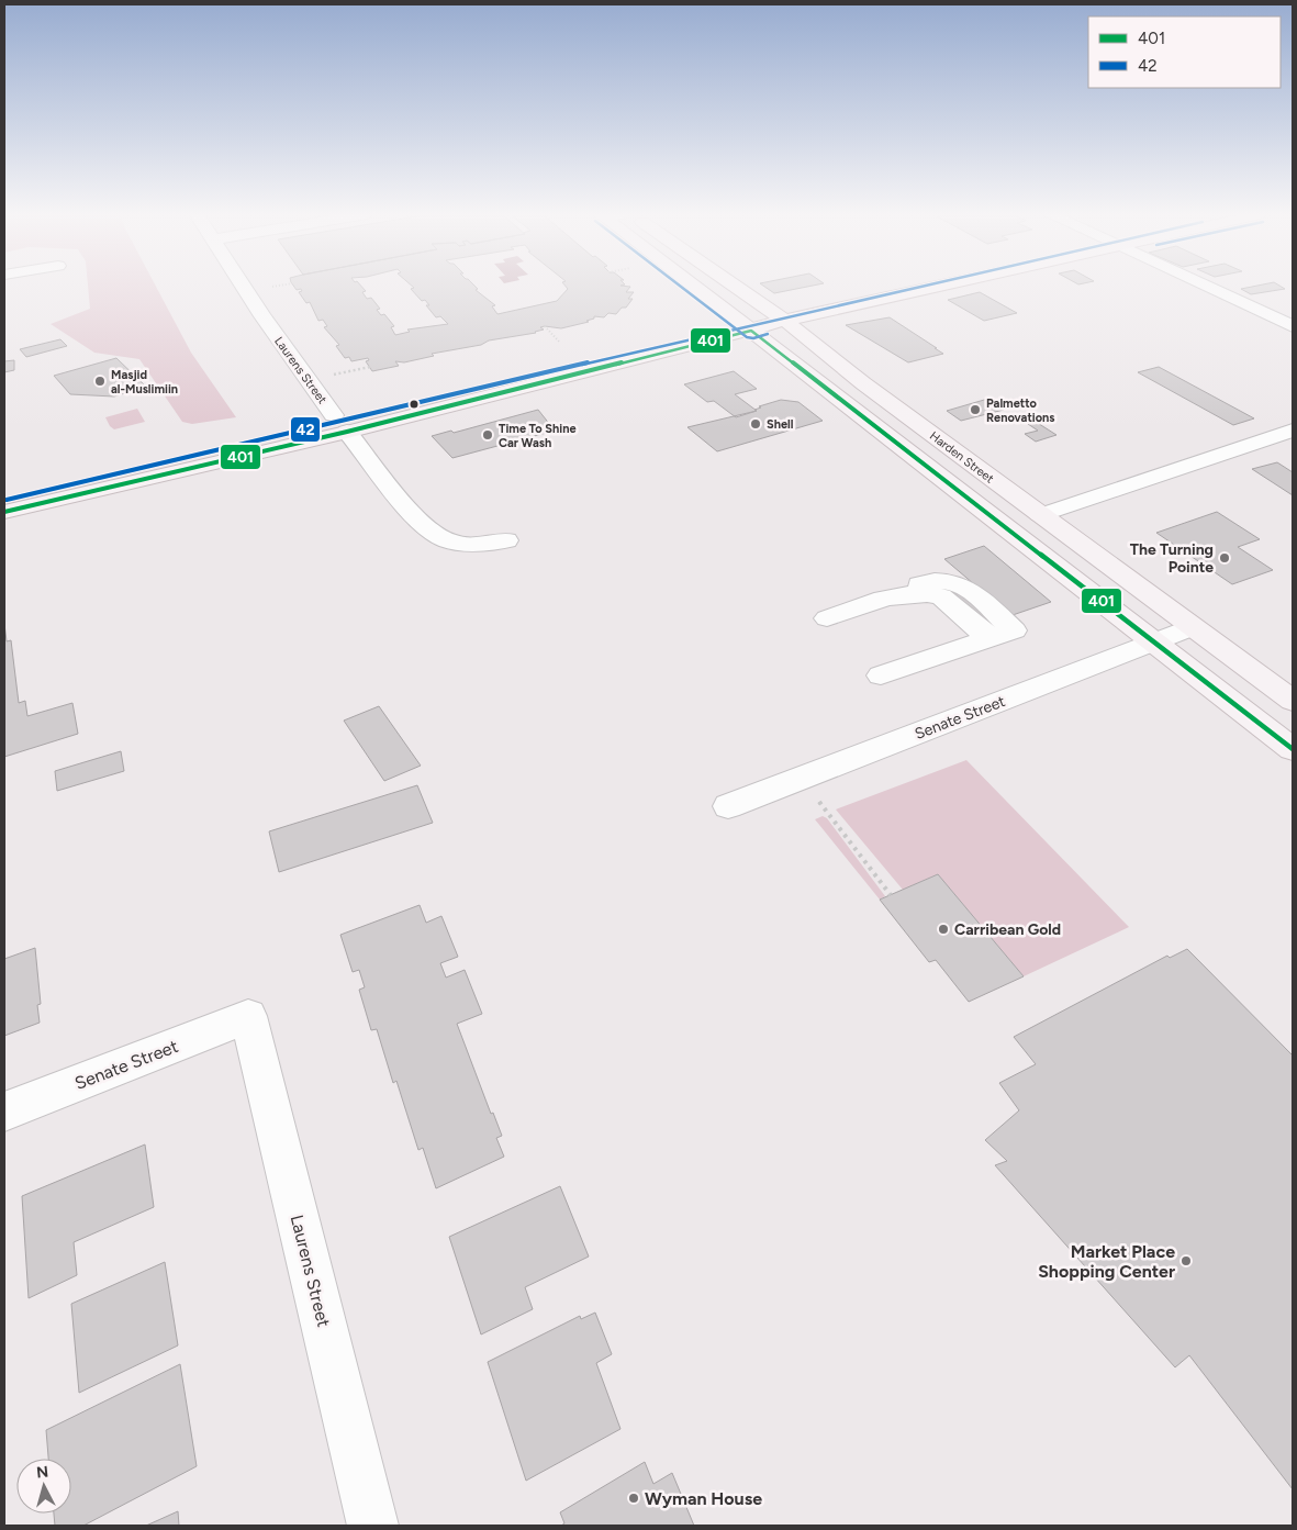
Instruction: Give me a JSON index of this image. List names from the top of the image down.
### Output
{
  "streets": {
    "main road": ["Harden Street"],
    "street": ["Laurens Street", "Senate Street"]
  },
  "crossings": [
    ["Laurens Street", "Senate Street"],
    ["Harden Street", "Senate Street"]
  ],
  "places": [
    "Masjid al-Muslimiin",
    "Palmetto Renovations",
    "Shell",
    "Time To Shine Car Wash",
    "The Turning Pointe",
    "Carribean Gold",
    "Market Place Shopping Center",
    "Wyman House"
  ],
  "lines": ["transit line 42", "transit line 401"],
  "legend": ["401", "42"],
  "north": "top"
}
